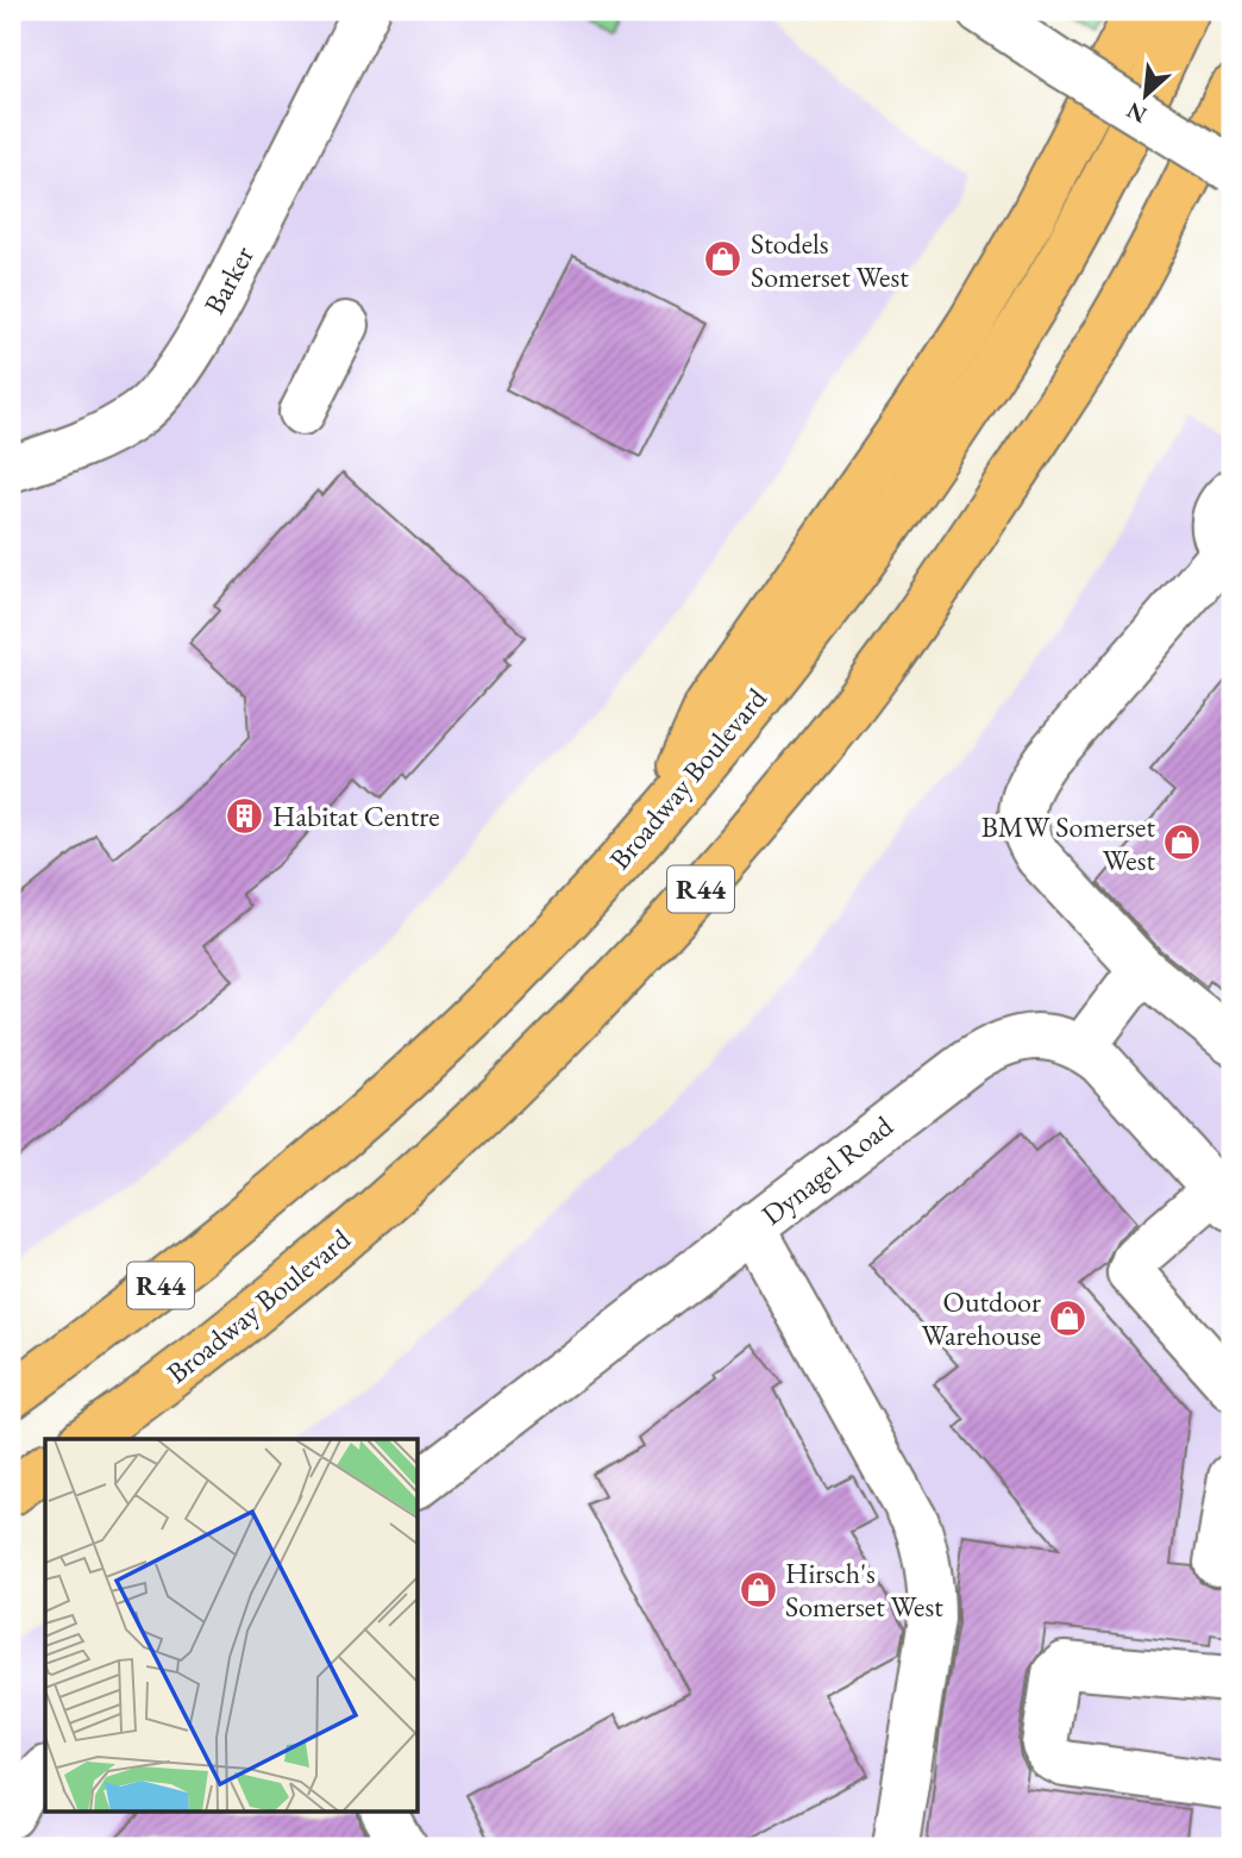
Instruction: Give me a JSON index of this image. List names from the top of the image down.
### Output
{
  "streets": {
    "main road": ["Broadway Boulevard", "R44"],
    "street": ["Barker", "Dynagel Road"]
  },
  "places": {
    "shop": [
      "Stodels Somerset West",
      "BMW Somerset West",
      "Outdoor Warehouse",
      "Hirsch's Somerset West"
    ],
    "building": ["Habitat Centre"]
  },
  "north": "bottom left"
}
